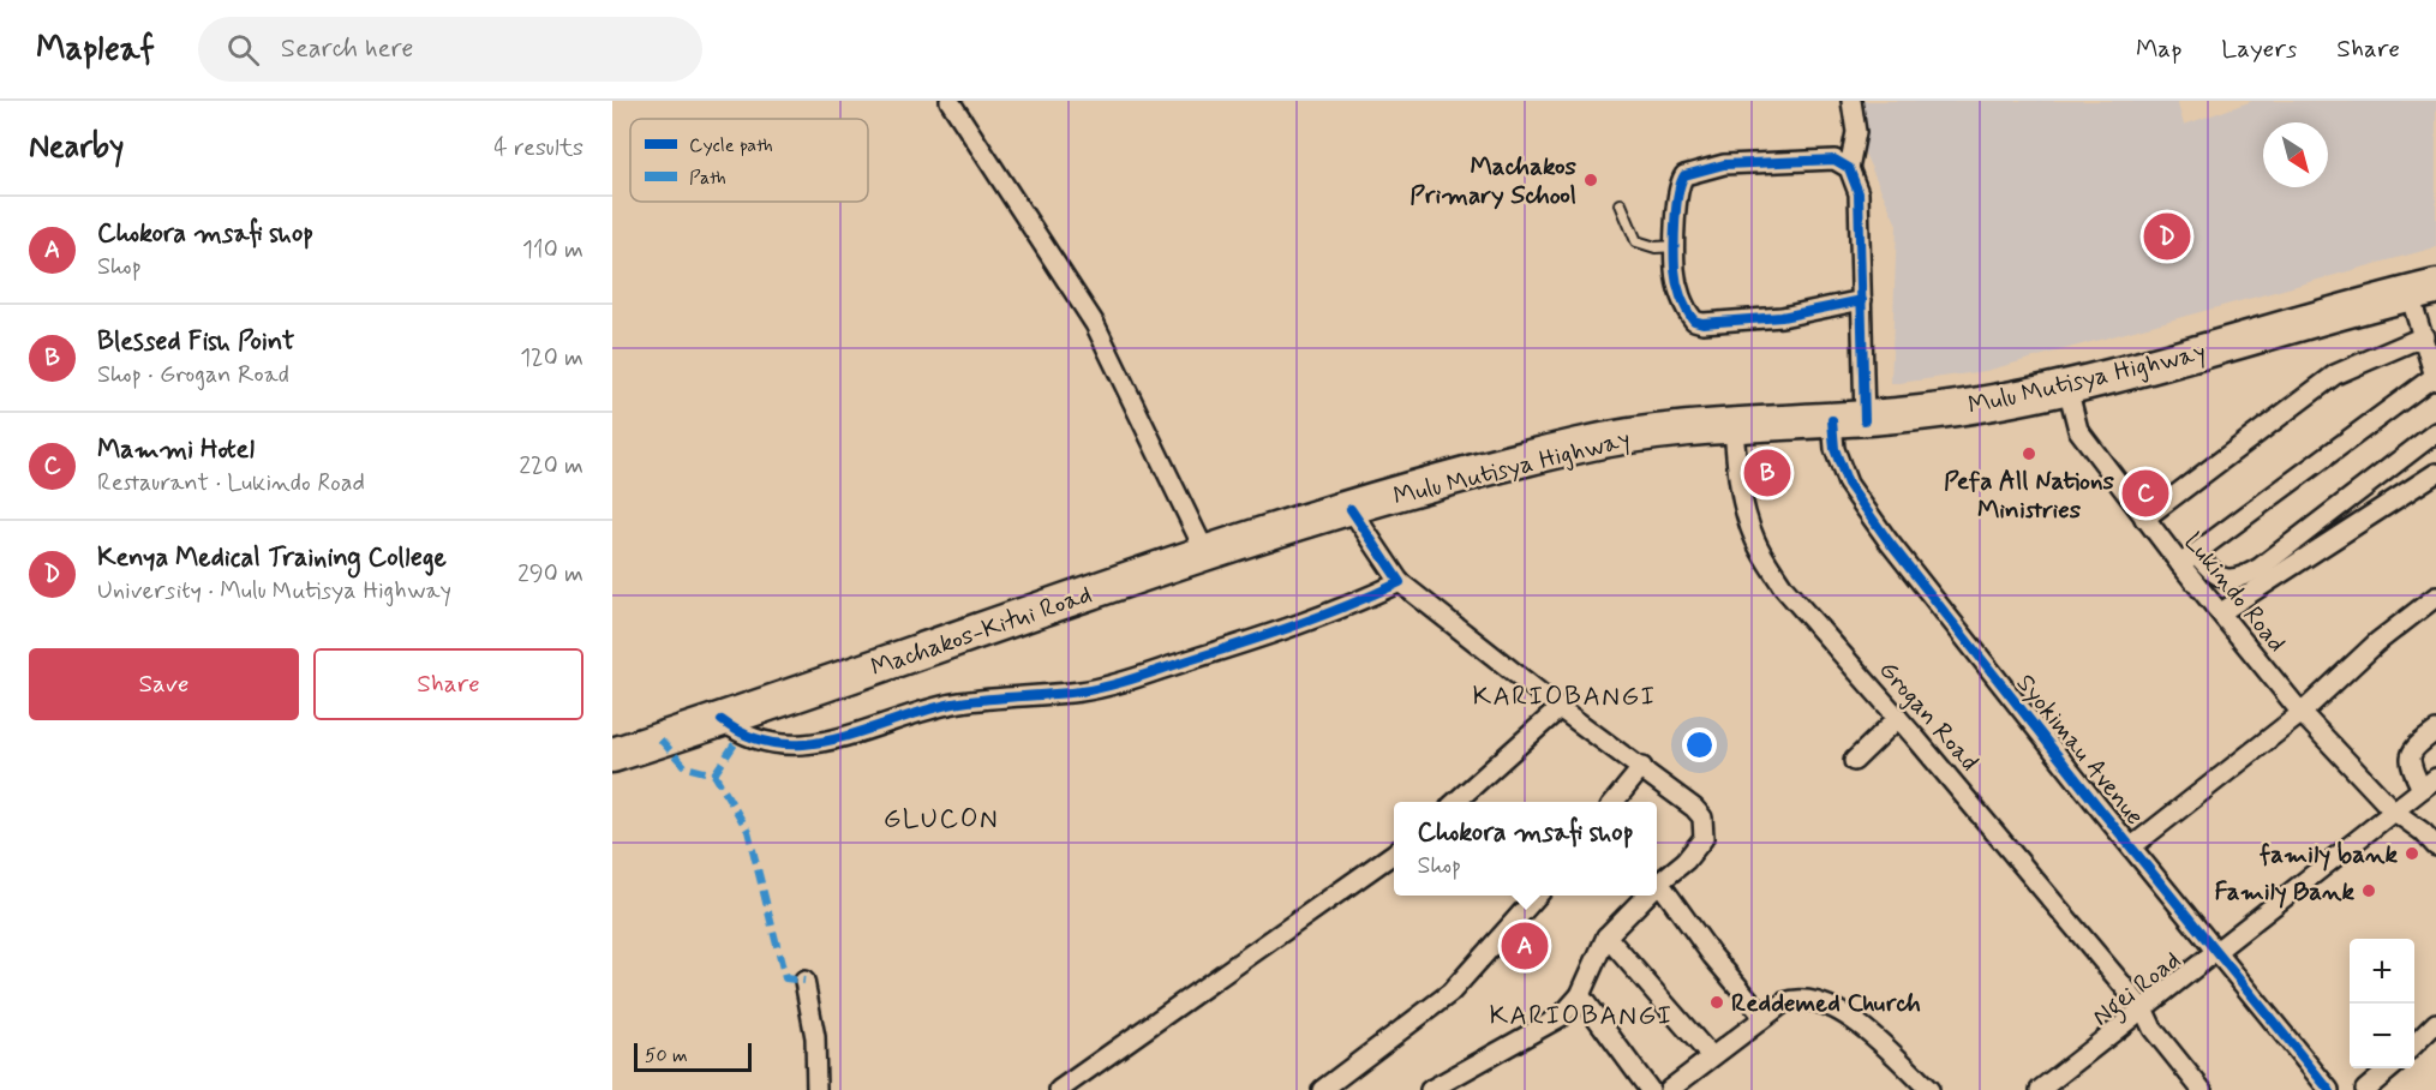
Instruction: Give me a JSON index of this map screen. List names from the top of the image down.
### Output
{
  "streets": {
    "highway": ["Mulu Mutisya Highway", "Machakos-Kitui Road"],
    "street": [
      "Lukindo Road",
      "Grogan Road",
      "Syokimau Avenue",
      "Ngei Road"
    ]
  },
  "crossings": [
    ["Mulu Mutisya Highway", "Lukindo Road"],
    ["Mulu Mutisya Highway", "Machakos-Kitui Road"],
    ["Mulu Mutisya Highway", "Grogan Road"],
    ["Mulu Mutisya Highway", "Syokimau Avenue"],
    ["Lukindo Road", "Ngei Road"],
    ["Grogan Road", "Ngei Road"],
    ["Syokimau Avenue", "Ngei Road"]
  ],
  "districts": ["KARIOBANGI", "GLUCON", "KARIOBANGI"],
  "places": [
    "Machakos Primary School",
    "Pefa All Nations Ministries",
    "family bank",
    "Family Bank",
    "Reddemed Church"
  ],
  "legend": ["Cycle path", "Path"],
  "scale_bar": "50 m",
  "north": "bottom right",
  "page": {
    "header": "Mapleaf",
    "search": "Search here",
    "nav": ["Map", "Layers", "Share"],
    "heading": ["Nearby", "4 results"],
    "list": [
      {
        "mark": "A",
        "name": "Chokora msafi shop",
        "note": "Shop",
        "value": "110 m"
      },
      {
        "mark": "B",
        "name": "Blessed Fish Point",
        "note": "Shop · Grogan Road",
        "value": "120 m"
      },
      {
        "mark": "C",
        "name": "Mammi Hotel",
        "note": "Restaurant · Lukindo Road",
        "value": "220 m"
      },
      {
        "mark": "D",
        "name": "Kenya Medical Training College",
        "note": "University · Mulu Mutisya Highway",
        "value": "290 m"
      }
    ],
    "pins": [
      "D",
      "B",
      "C",
      "A"
    ],
    "buttons": ["Save", "Share"],
    "popup": ["Chokora msafi shop", "Shop"],
    "map_buttons": ["+", "−"],
    "scale": "50 m"
  }
}
